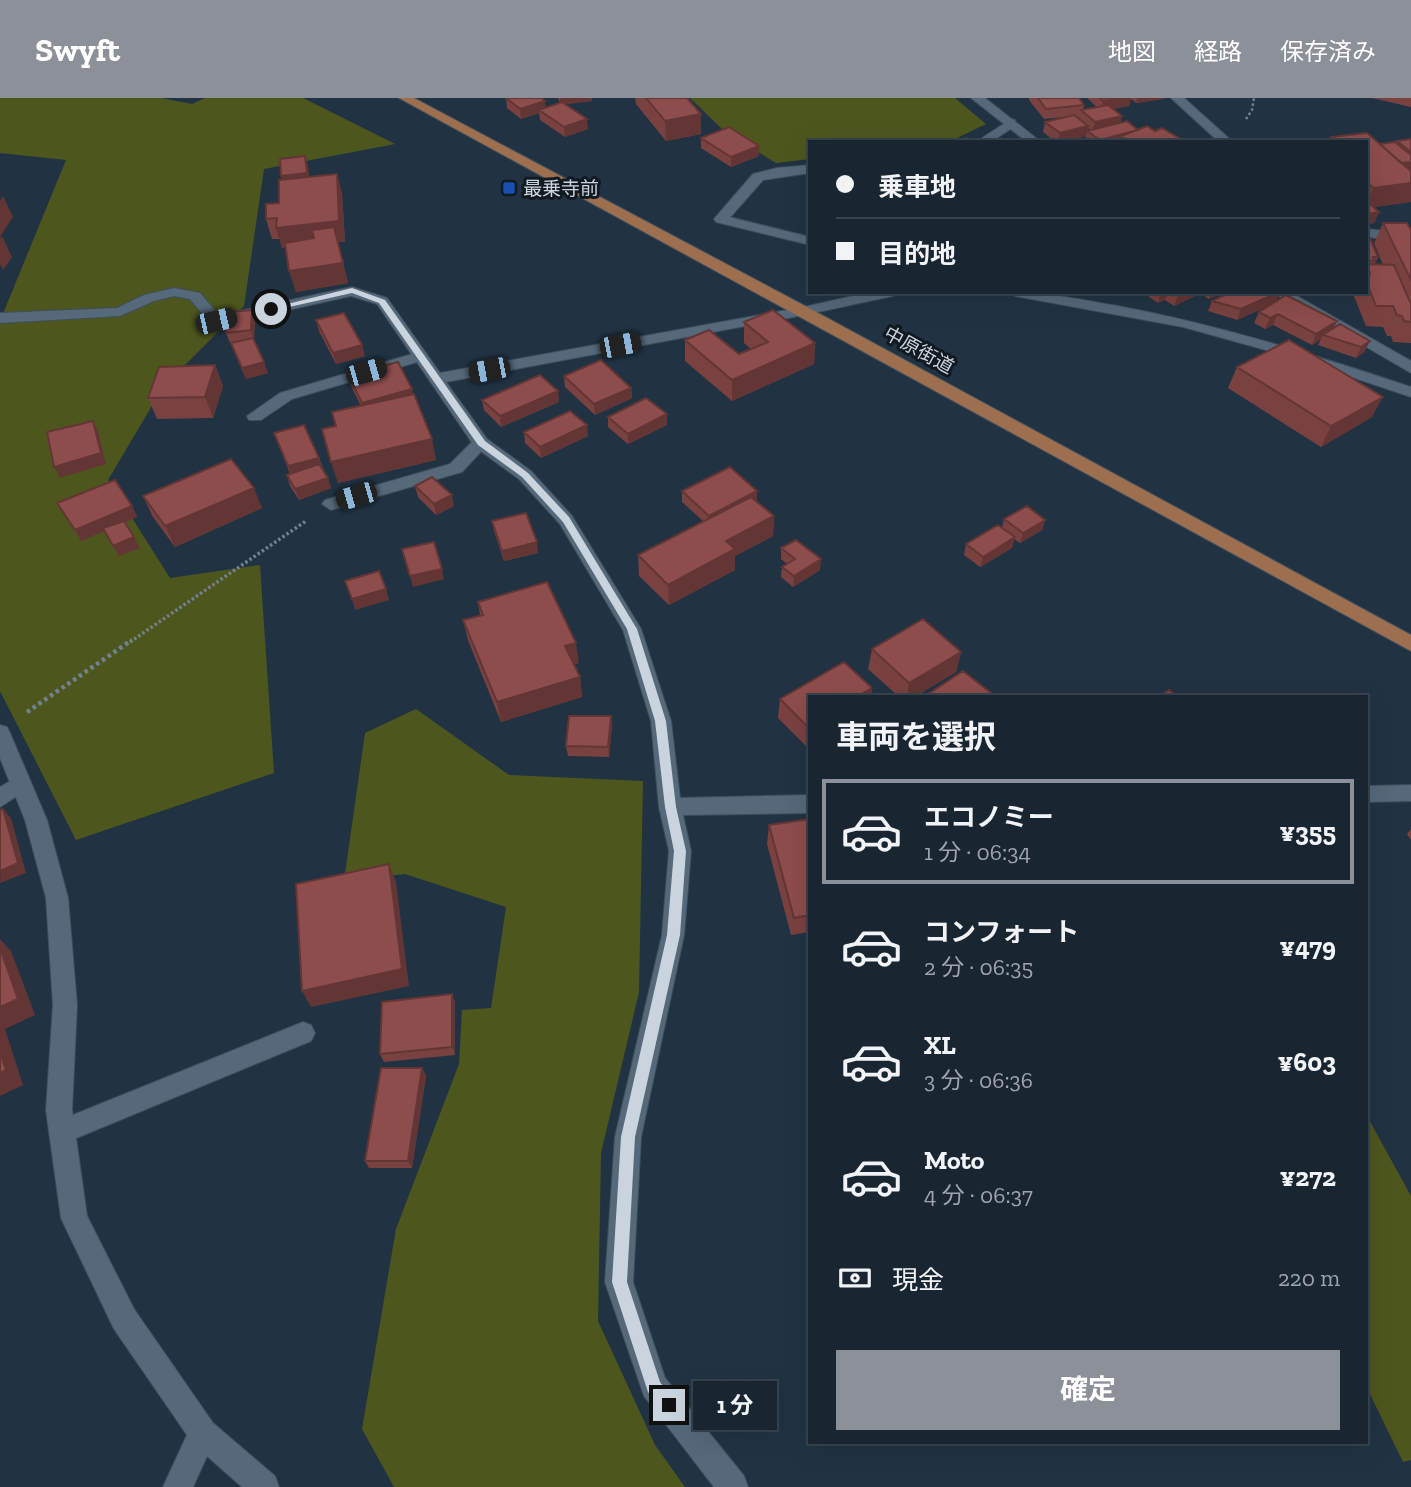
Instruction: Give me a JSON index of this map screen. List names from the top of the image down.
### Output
{
  "streets": {
    "main road": ["中原街道"]
  },
  "places": {
    "transit": ["最乗寺前"]
  },
  "page": {
    "header": "Swyft",
    "nav": ["地図", "経路", "保存済み"],
    "banner": ["乗車地", "目的地"],
    "heading": "車両を選択",
    "list": [
      {
        "name": "エコノミー",
        "note": "1 分 · 06:34",
        "value": "¥355"
      },
      {
        "name": "コンフォート",
        "note": "2 分 · 06:35",
        "value": "¥479"
      },
      {
        "name": "XL",
        "note": "3 分 · 06:36",
        "value": "¥603"
      },
      {
        "name": "Moto",
        "note": "4 分 · 06:37",
        "value": "¥272"
      }
    ],
    "pay": ["現金", "220 m"],
    "buttons": "確定",
    "bubble": "1 分"
  }
}
